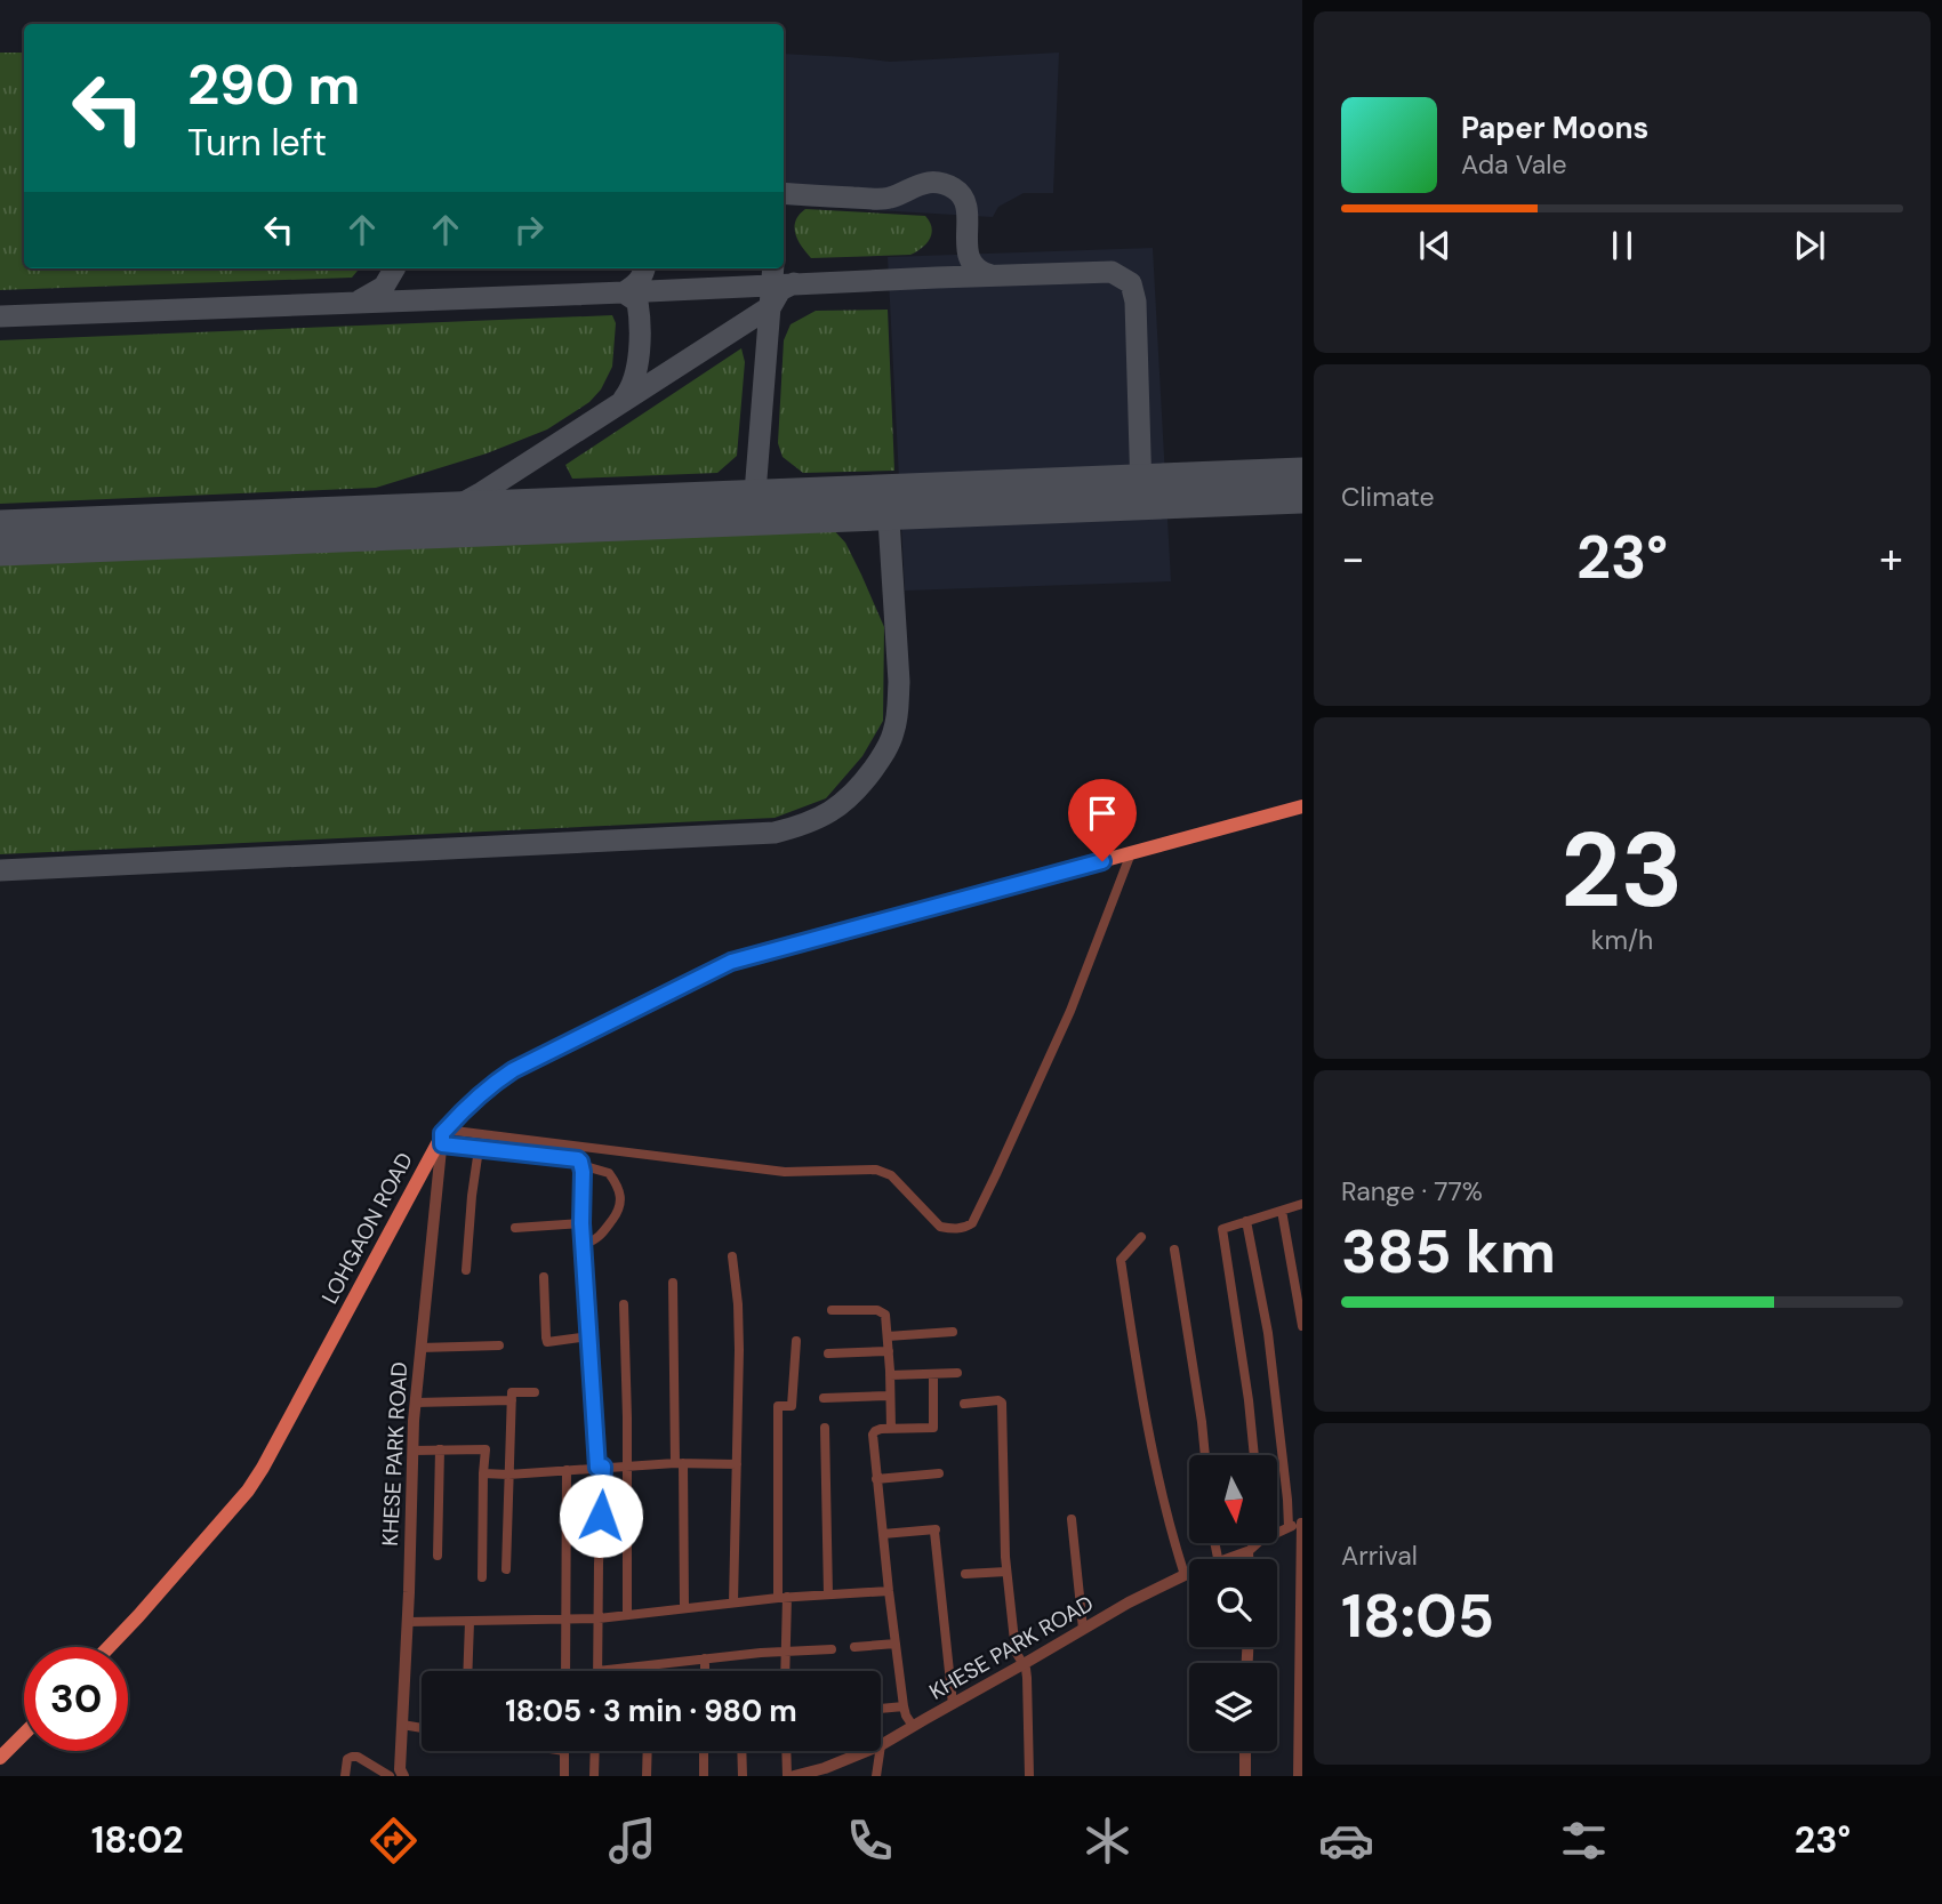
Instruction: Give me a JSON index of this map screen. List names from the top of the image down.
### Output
{
  "streets": {
    "main road": ["LOHGAON ROAD"],
    "street": ["KHESE PARK ROAD"]
  },
  "crossings": [
    ["LOHGAON ROAD", "KHESE PARK ROAD"]
  ],
  "north": "bottom",
  "page": {
    "turn": ["290 m", "Turn left"],
    "song": ["Paper Moons", "Ada Vale"],
    "tile": [
      "Climate",
      ["23", "km/h"],
      ["Range · 77%", "385 km"],
      ["Arrival", "18:05"]
    ],
    "heat": ["−", "23°", "+"],
    "limit": "30",
    "trip": "18:05 · 3 min · 980 m",
    "tabs": ["18:02", "23°"]
  }
}
